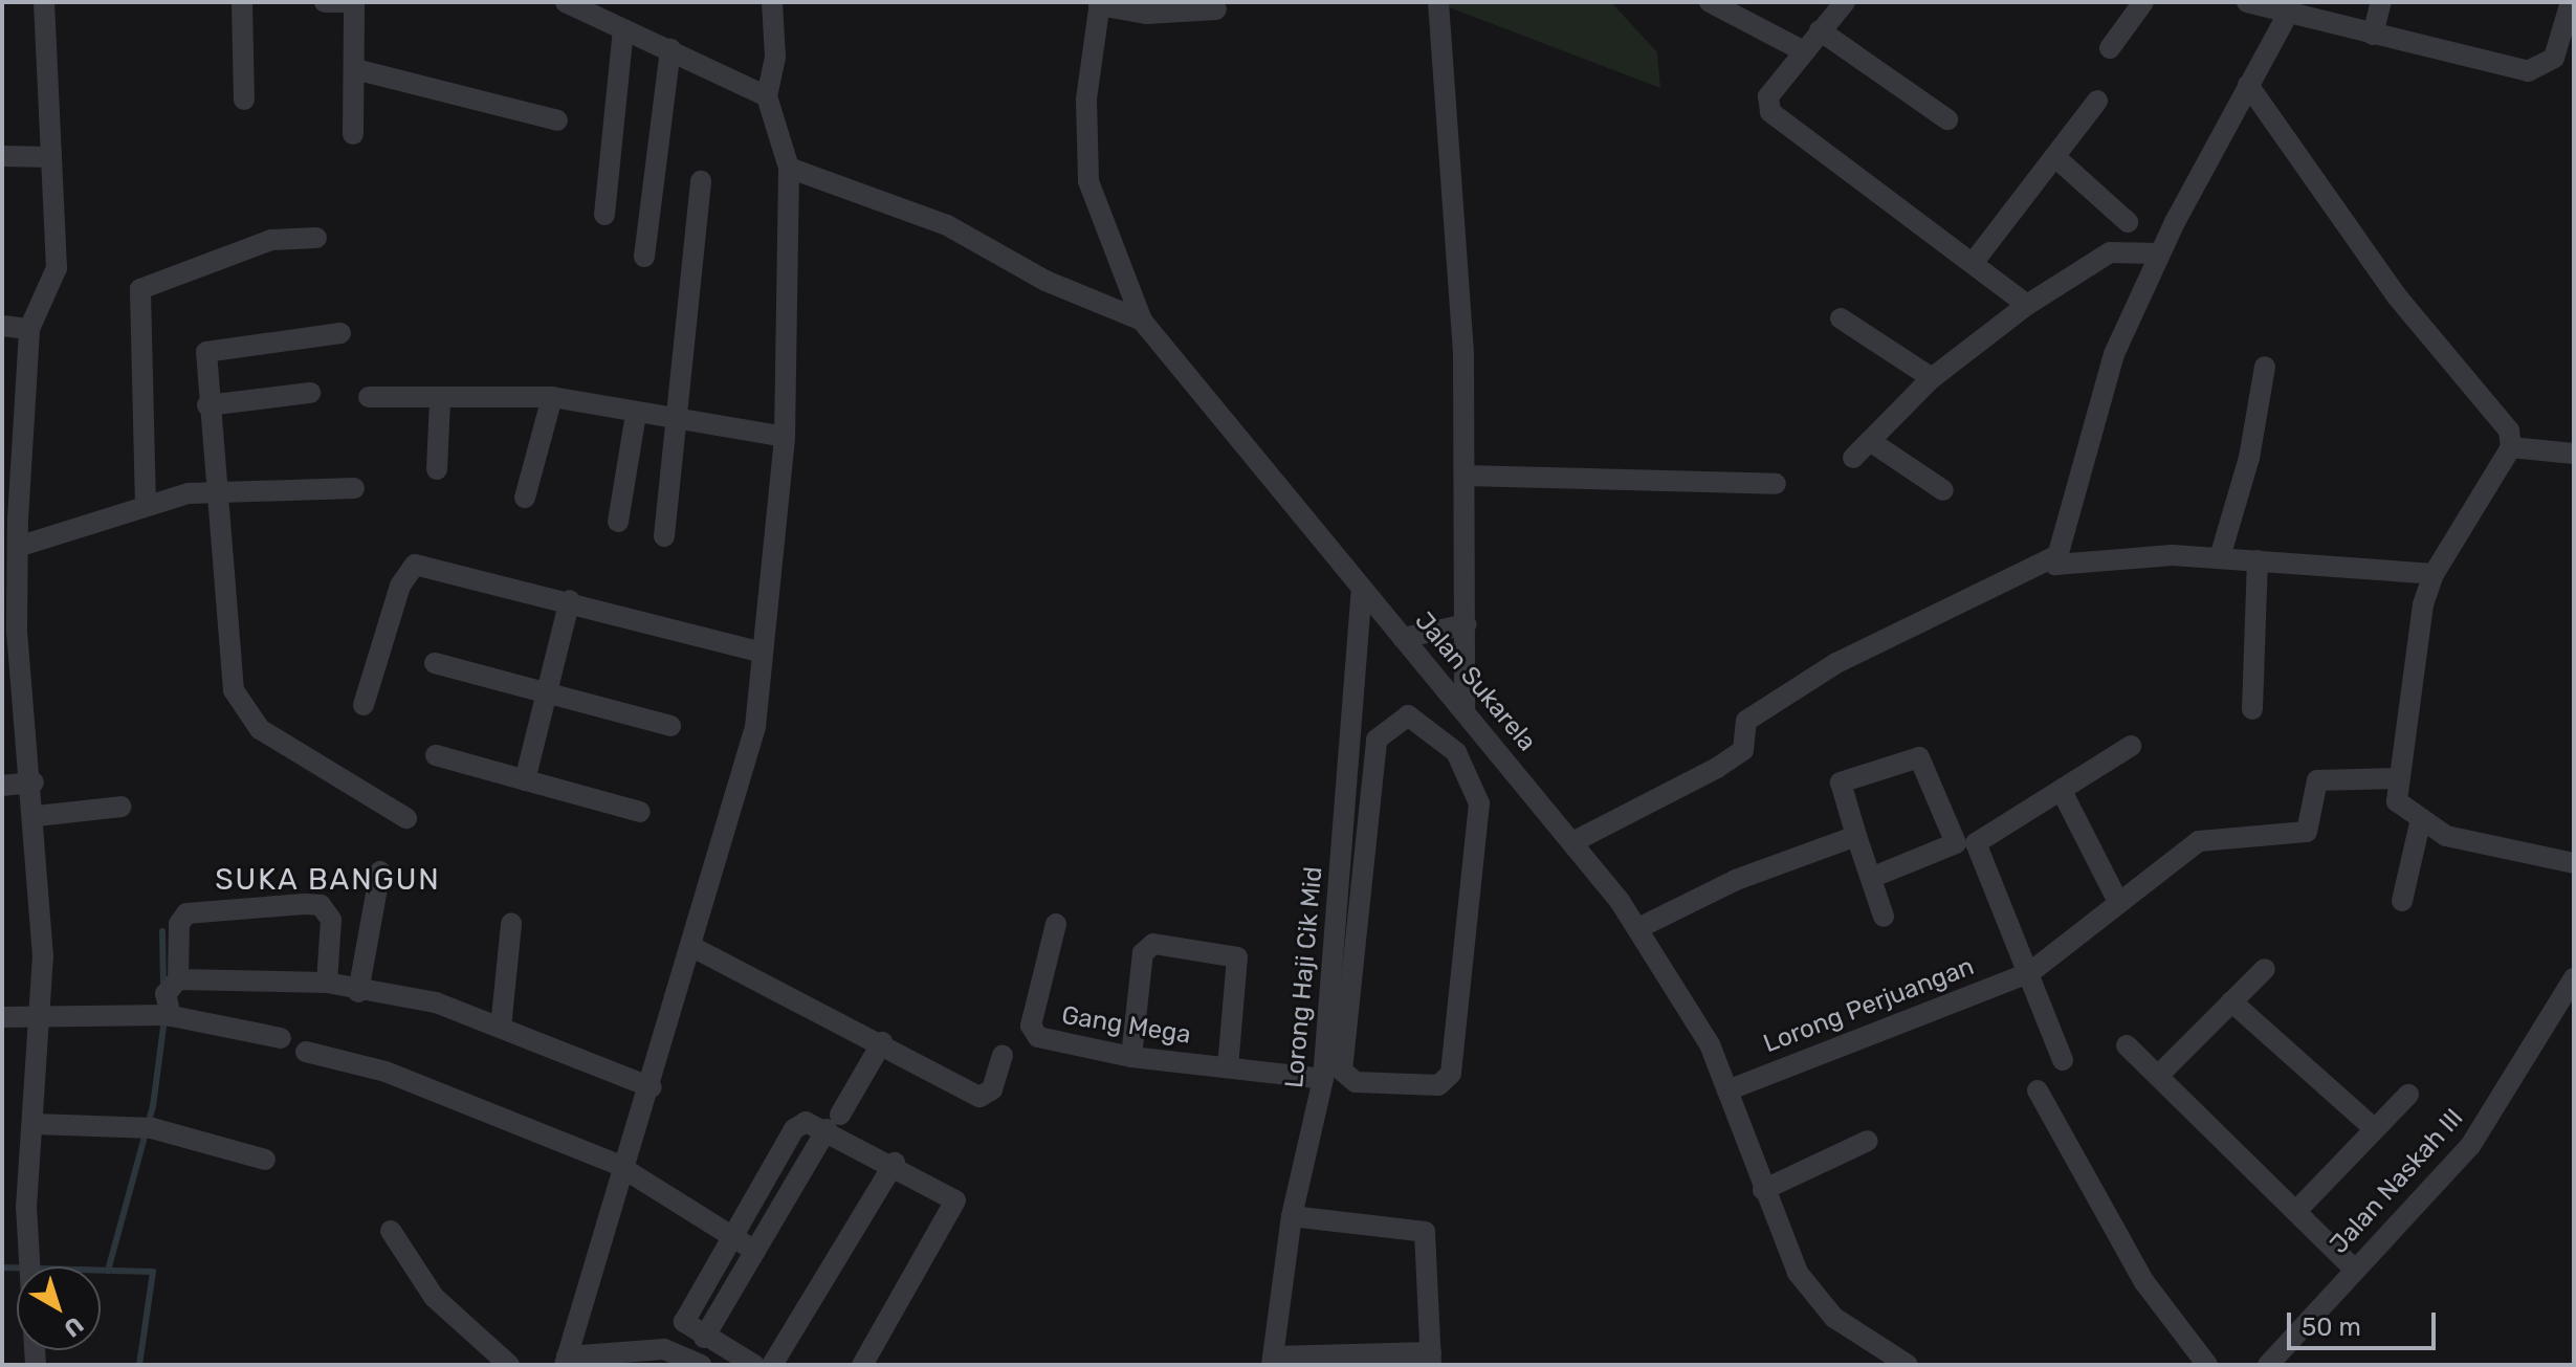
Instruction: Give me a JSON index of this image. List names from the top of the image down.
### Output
{
  "streets": {
    "street": [
      "Jalan Sukarela",
      "Lorong Haji Cik Mid",
      "Lorong Perjuangan",
      "Gang Mega",
      "Jalan Naskah III"
    ]
  },
  "crossings": [
    ["Jalan Sukarela", "Lorong Haji Cik Mid"],
    ["Jalan Sukarela", "Lorong Perjuangan"],
    ["Lorong Haji Cik Mid", "Gang Mega"]
  ],
  "districts": ["SUKA BANGUN"],
  "scale_bar": "50 m",
  "north": "bottom right"
}
